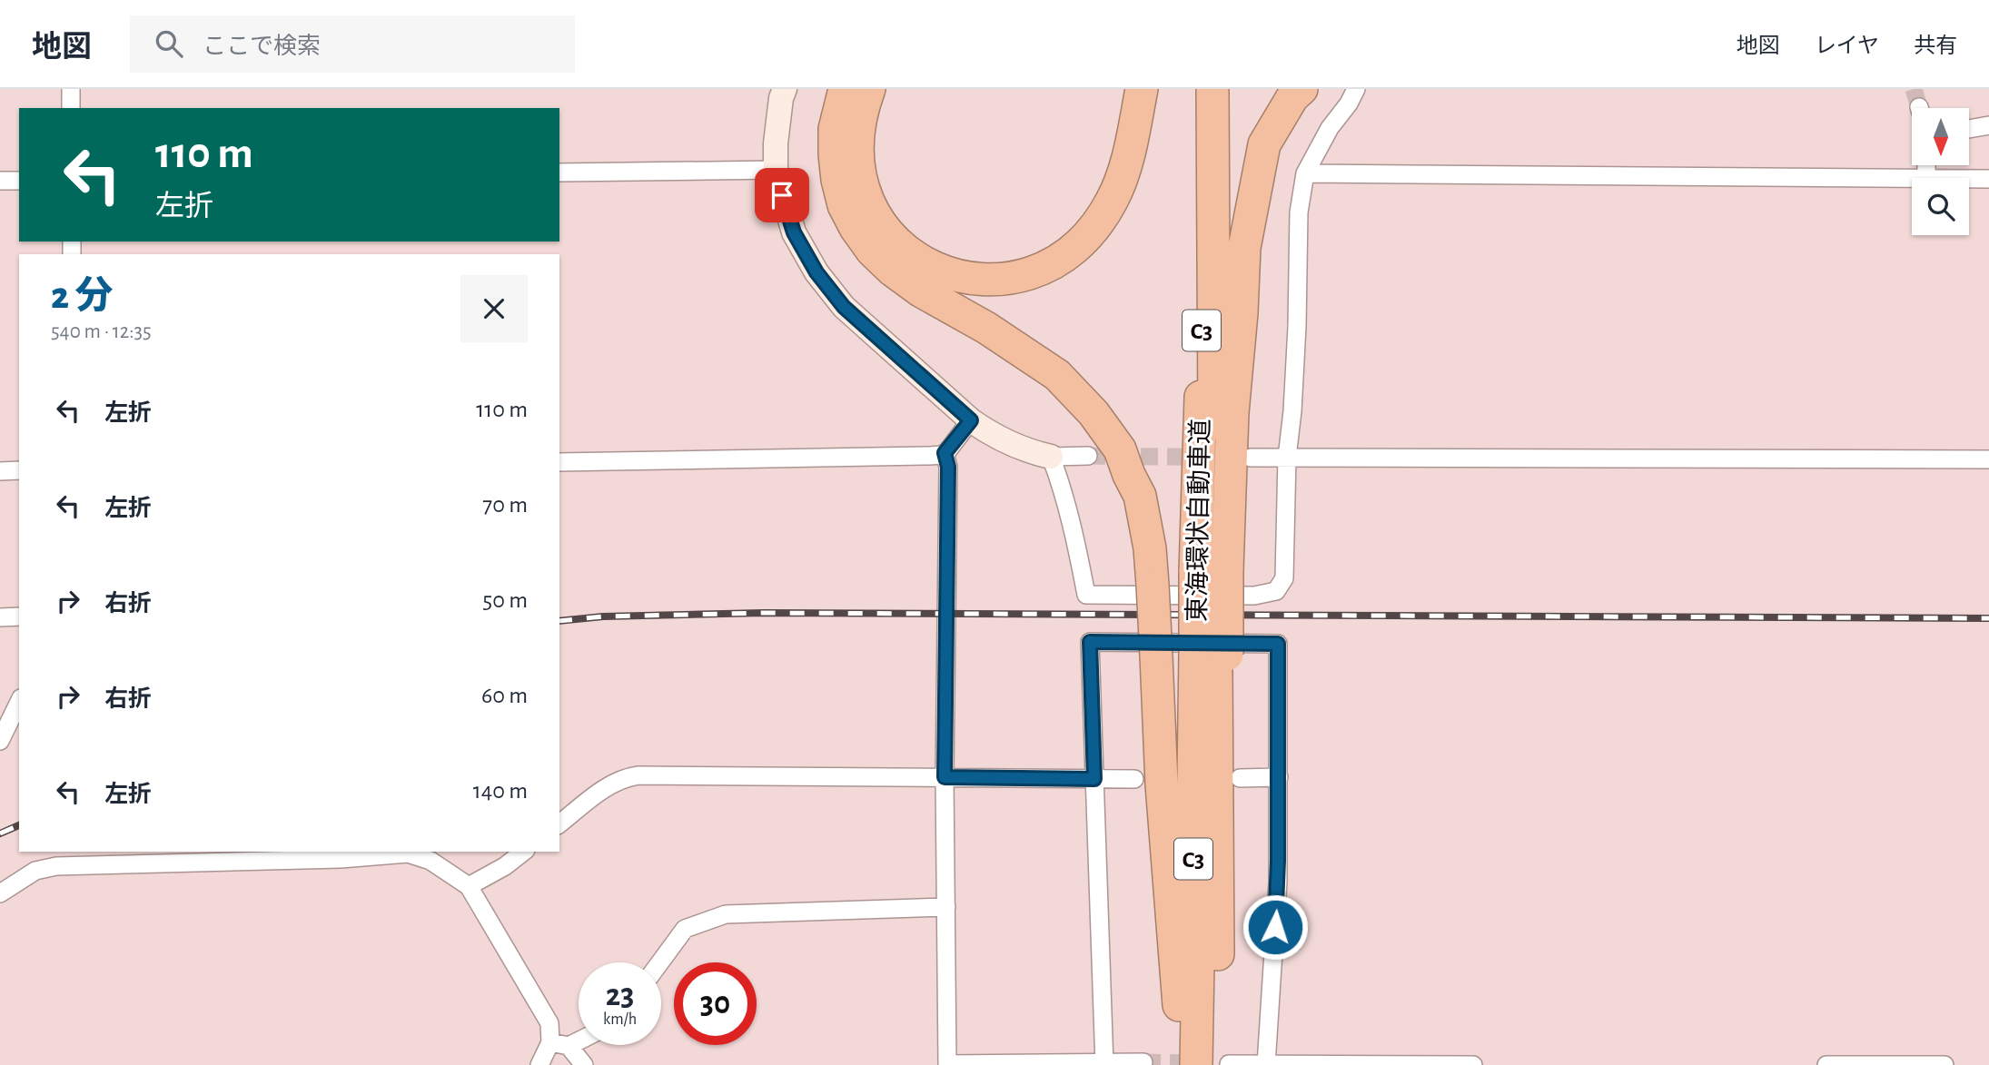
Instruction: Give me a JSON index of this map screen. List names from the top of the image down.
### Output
{
  "streets": {
    "highway": ["C3", "東海環状自動車道"]
  },
  "north": "bottom",
  "page": {
    "header": "地図",
    "search": "ここで検索",
    "nav": ["地図", "レイヤ", "共有"],
    "turn": ["110 m", "左折"],
    "heading": ["2 分", "540 m · 12:35"],
    "list": [
      {
        "name": "左折",
        "value": "110 m"
      },
      {
        "name": "左折",
        "value": "70 m"
      },
      {
        "name": "右折",
        "value": "50 m"
      },
      {
        "name": "右折",
        "value": "60 m"
      },
      {
        "name": "左折",
        "value": "140 m"
      }
    ],
    "speed": "23 km/h",
    "limit": "30"
  }
}
